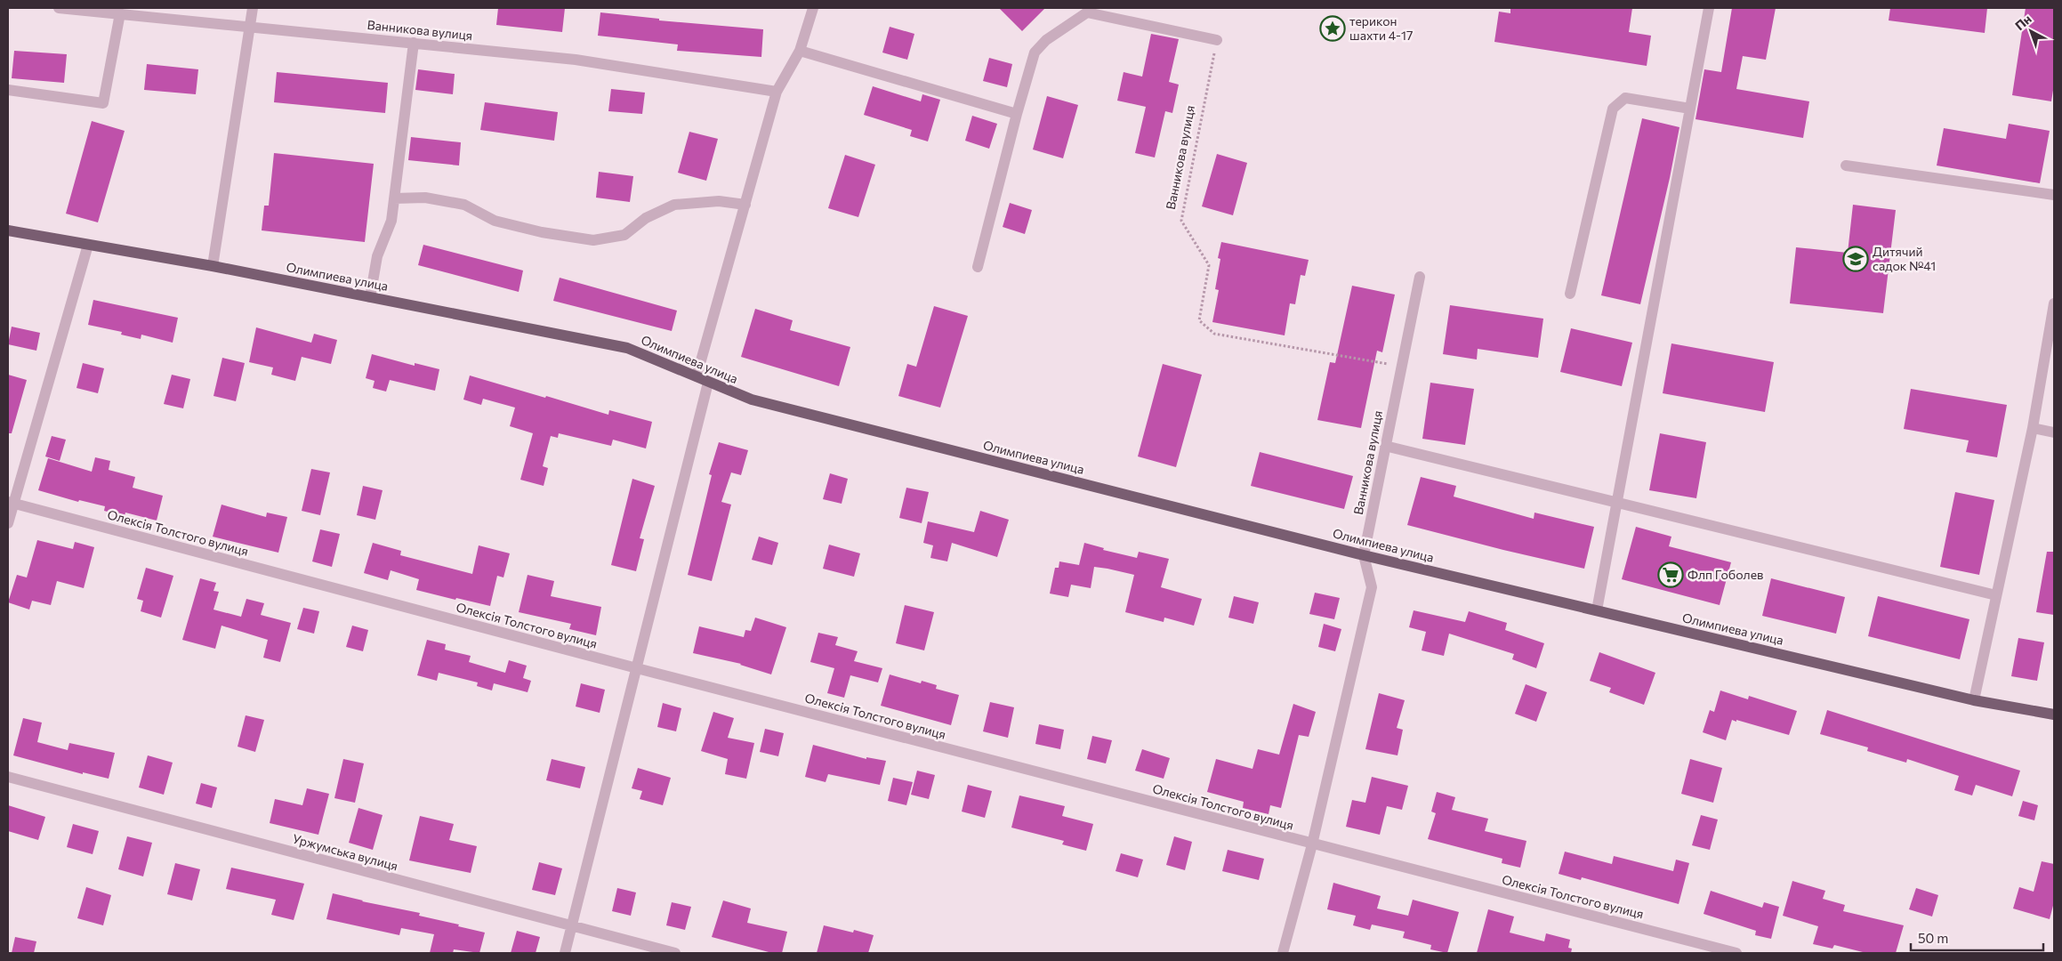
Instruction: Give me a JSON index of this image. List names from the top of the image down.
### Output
{
  "streets": {
    "main road": ["Олимпиева улица"],
    "street": ["Ванникова вулиця", "Олексія Толстого вулиця", "Уржумська вулиця"]
  },
  "crossings": [
    ["Ванникова вулиця", "Олимпиева улица"]
  ],
  "places": {
    "place": ["терикон шахти 4-17"],
    "school or university": ["Дитячий садок №41"],
    "supermarket": ["Флп Гоболев"]
  },
  "scale_bar": "50 m",
  "north": "top left"
}
